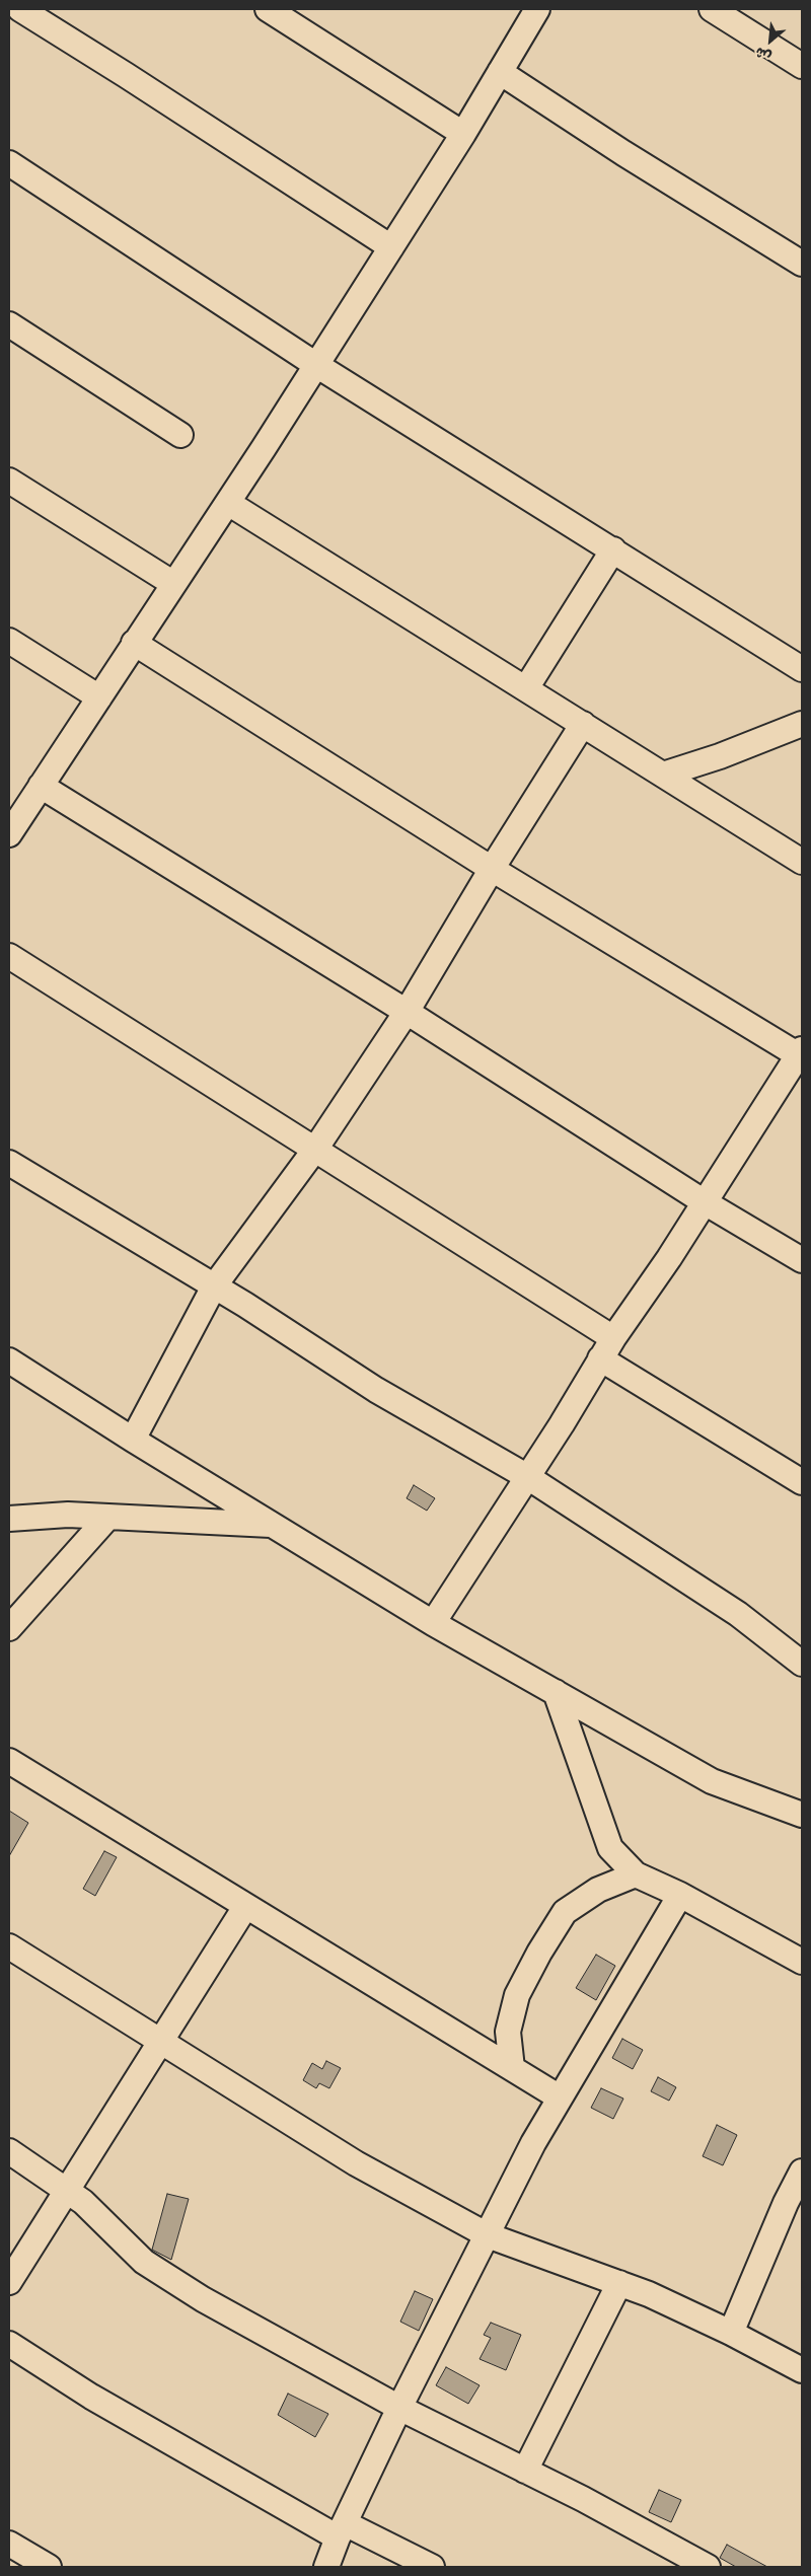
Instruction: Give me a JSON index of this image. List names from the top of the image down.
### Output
{
  "north": "bottom left"
}
